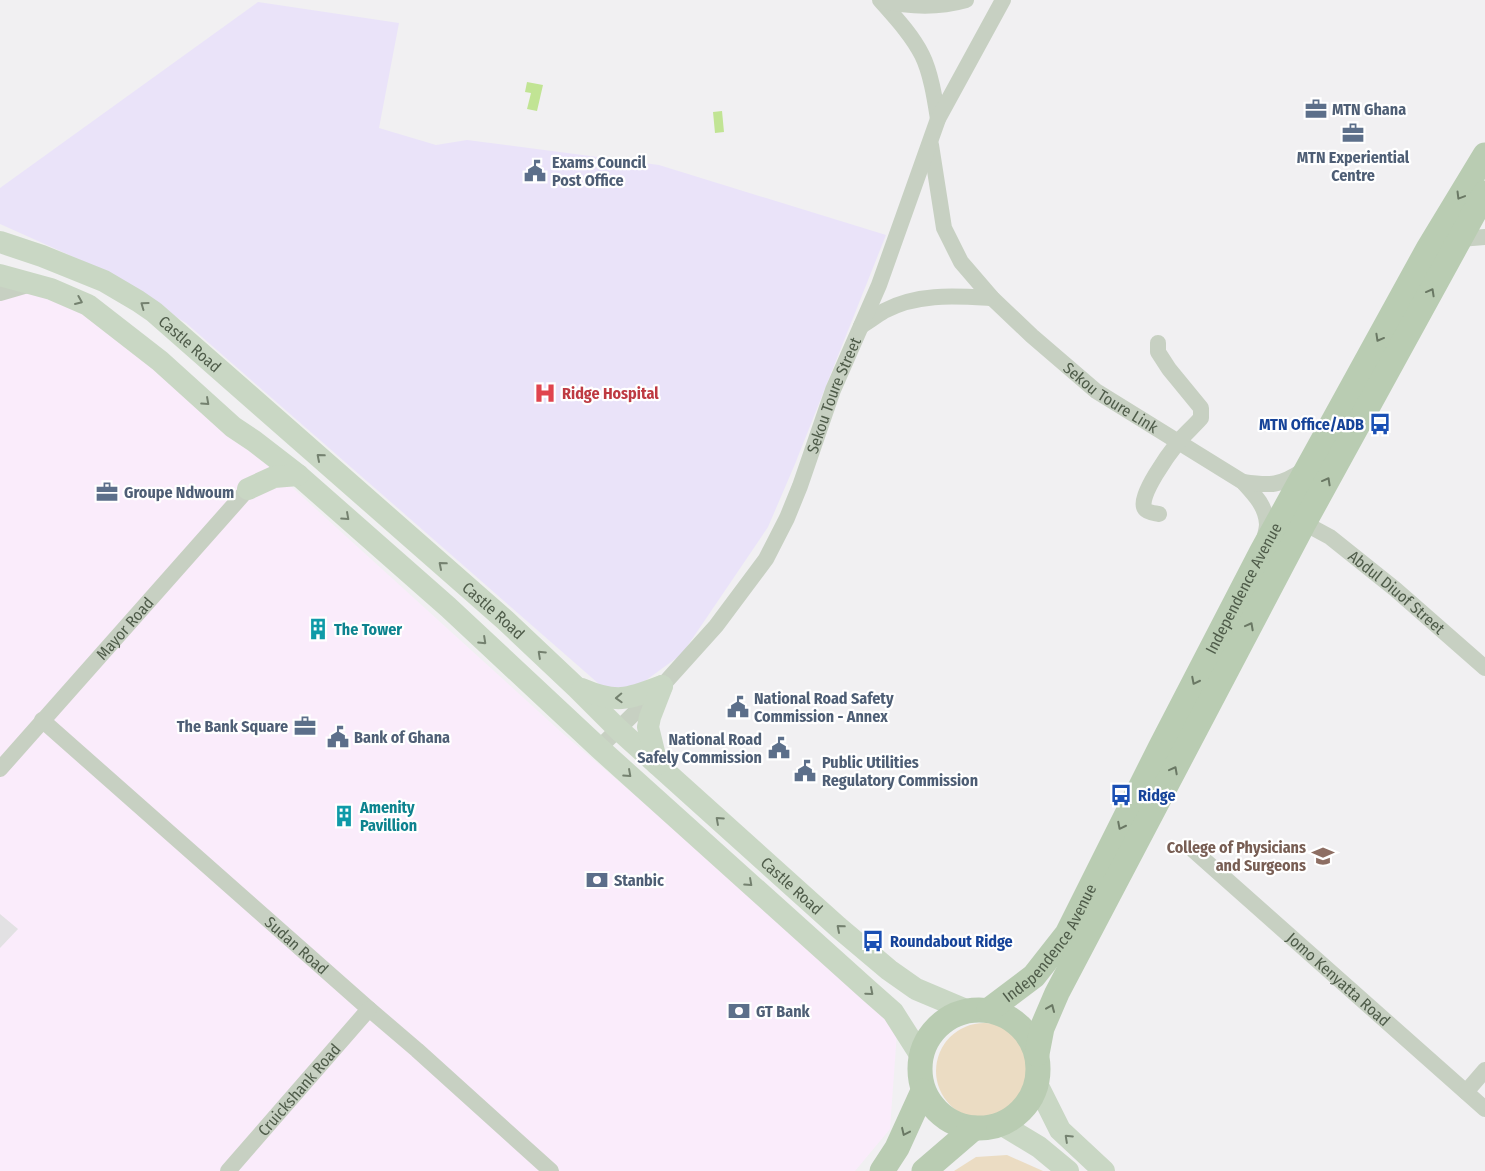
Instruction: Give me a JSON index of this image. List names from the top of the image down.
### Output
{
  "streets": {
    "main road": ["Castle Road", "Independence Avenue"],
    "street": [
      "Sekou Toure Street",
      "Sekou Toure Link",
      "Abdul Diuof Street",
      "Mayor Road",
      "Sudan Road",
      "Jomo Kenyatta Road",
      "Cruickshank Road"
    ]
  },
  "crossings": [
    ["Castle Road", "Sekou Toure Street"],
    ["Castle Road", "Independence Avenue"],
    ["Sekou Toure Street", "Sekou Toure Link"],
    ["Sekou Toure Link", "Independence Avenue"],
    ["Independence Avenue", "Abdul Diuof Street"],
    ["Mayor Road", "Sudan Road"],
    ["Sudan Road", "Cruickshank Road"]
  ],
  "places": {
    "office": [
      "MTN Ghana",
      "MTN Experiential Centre",
      "Groupe Ndwoum",
      "The Bank Square"
    ],
    "public building": [
      "Exams Council Post Office",
      "National Road Safety Commission - Annex",
      "Bank of Ghana",
      "National Road Safely Commission",
      "Public Utilities Regulatory Commission"
    ],
    "hospital": ["Ridge Hospital"],
    "bus stop": ["MTN Office/ADB", "Ridge", "Roundabout Ridge"],
    "building": ["The Tower", "Amenity Pavillion"],
    "school or university": ["College of Physicians and Surgeons"],
    "bank": ["Stanbic", "GT Bank"]
  }
}
